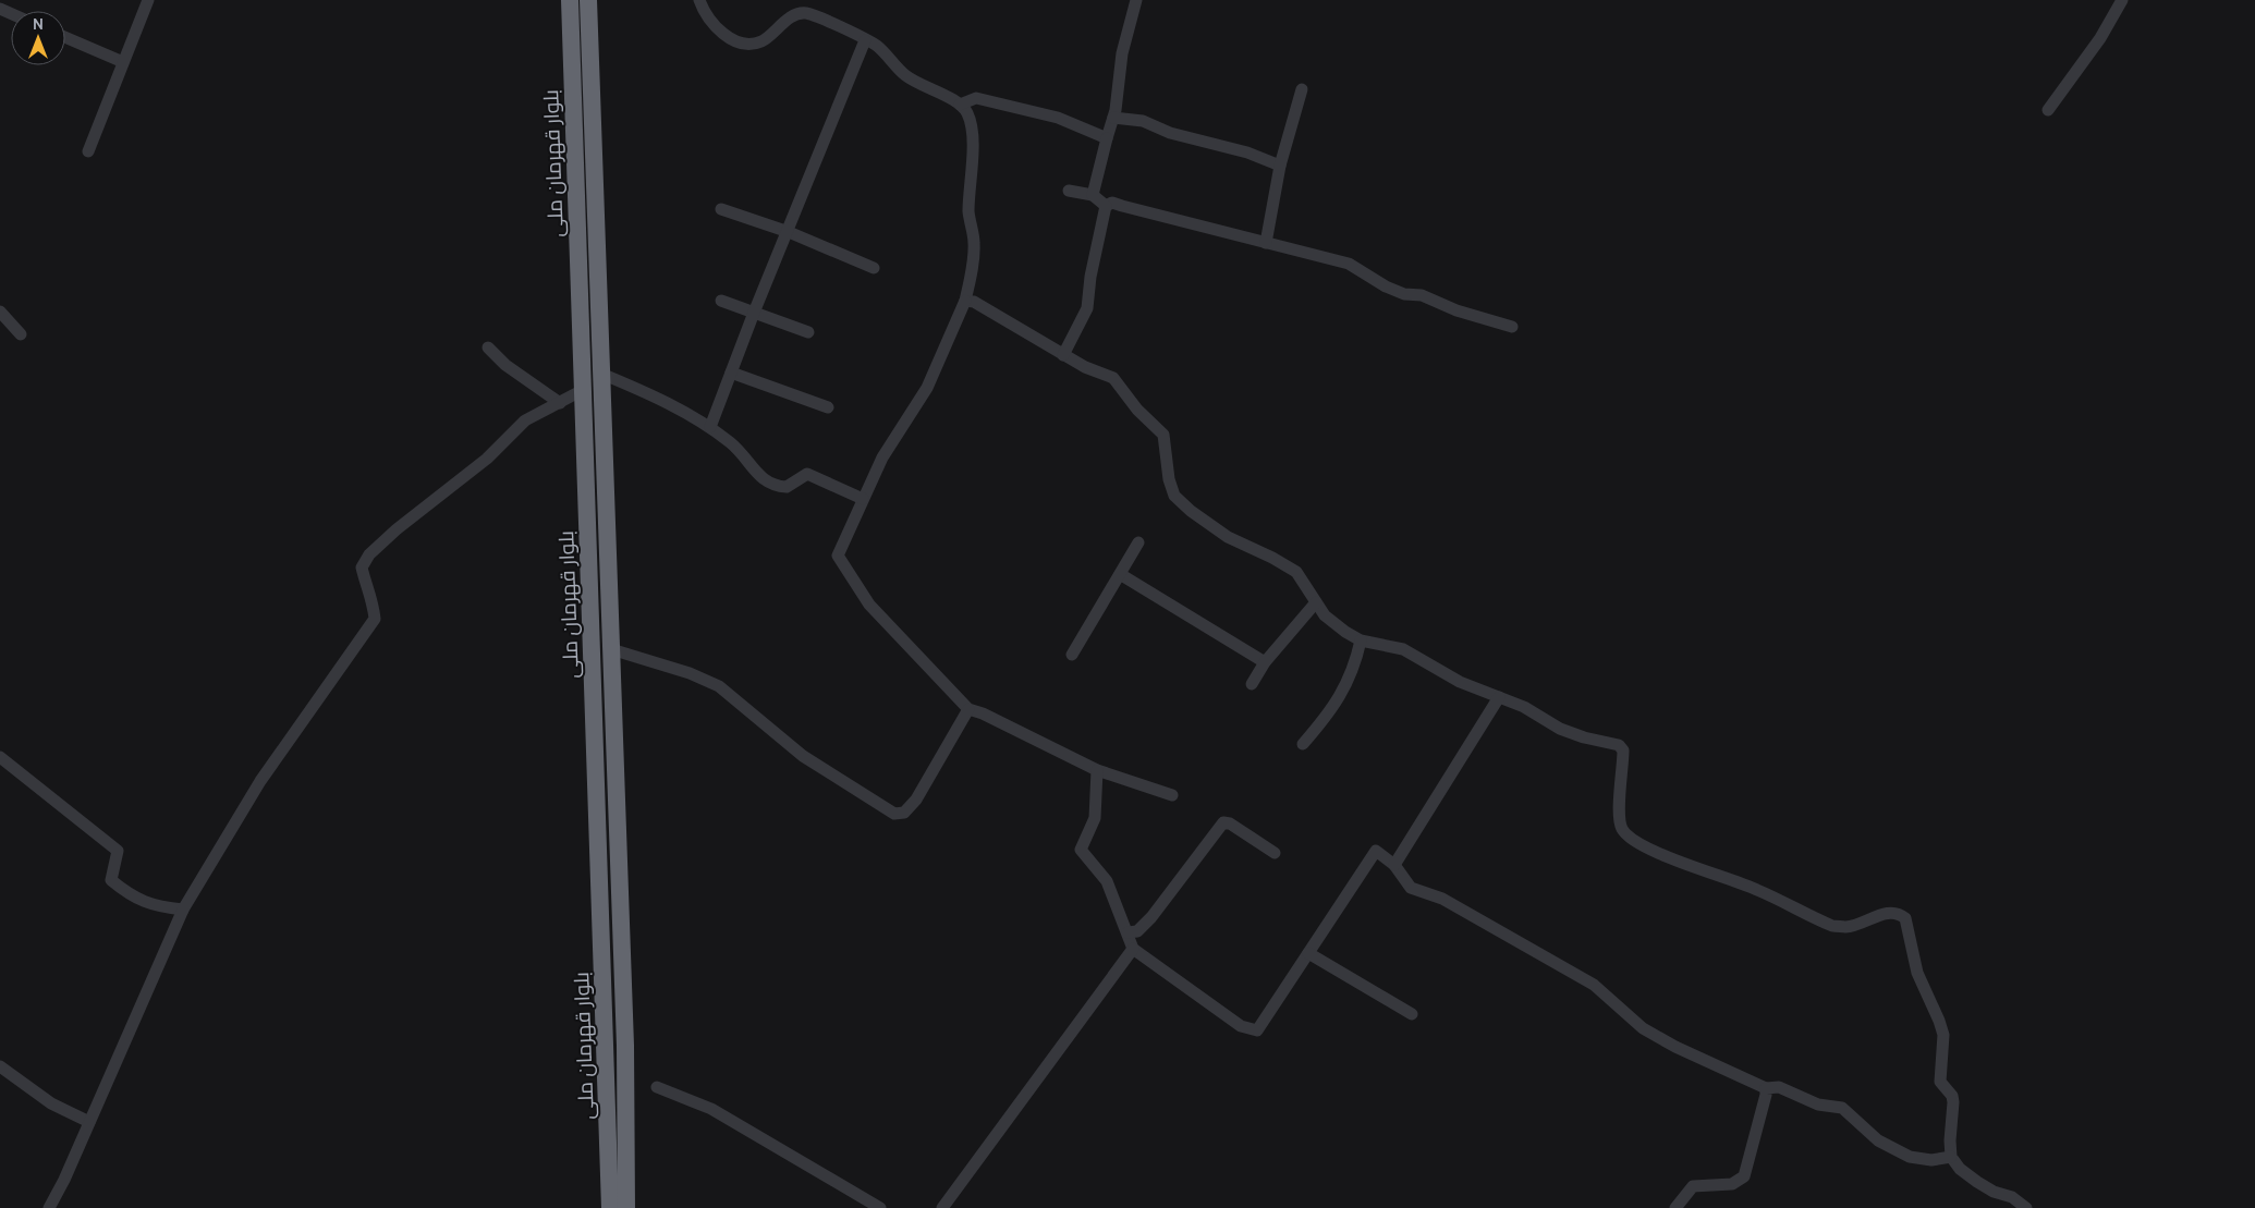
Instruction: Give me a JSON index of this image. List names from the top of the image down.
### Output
{
  "streets": {
    "highway": ["بلوار قهرمان ملی"]
  },
  "north": "top"
}
